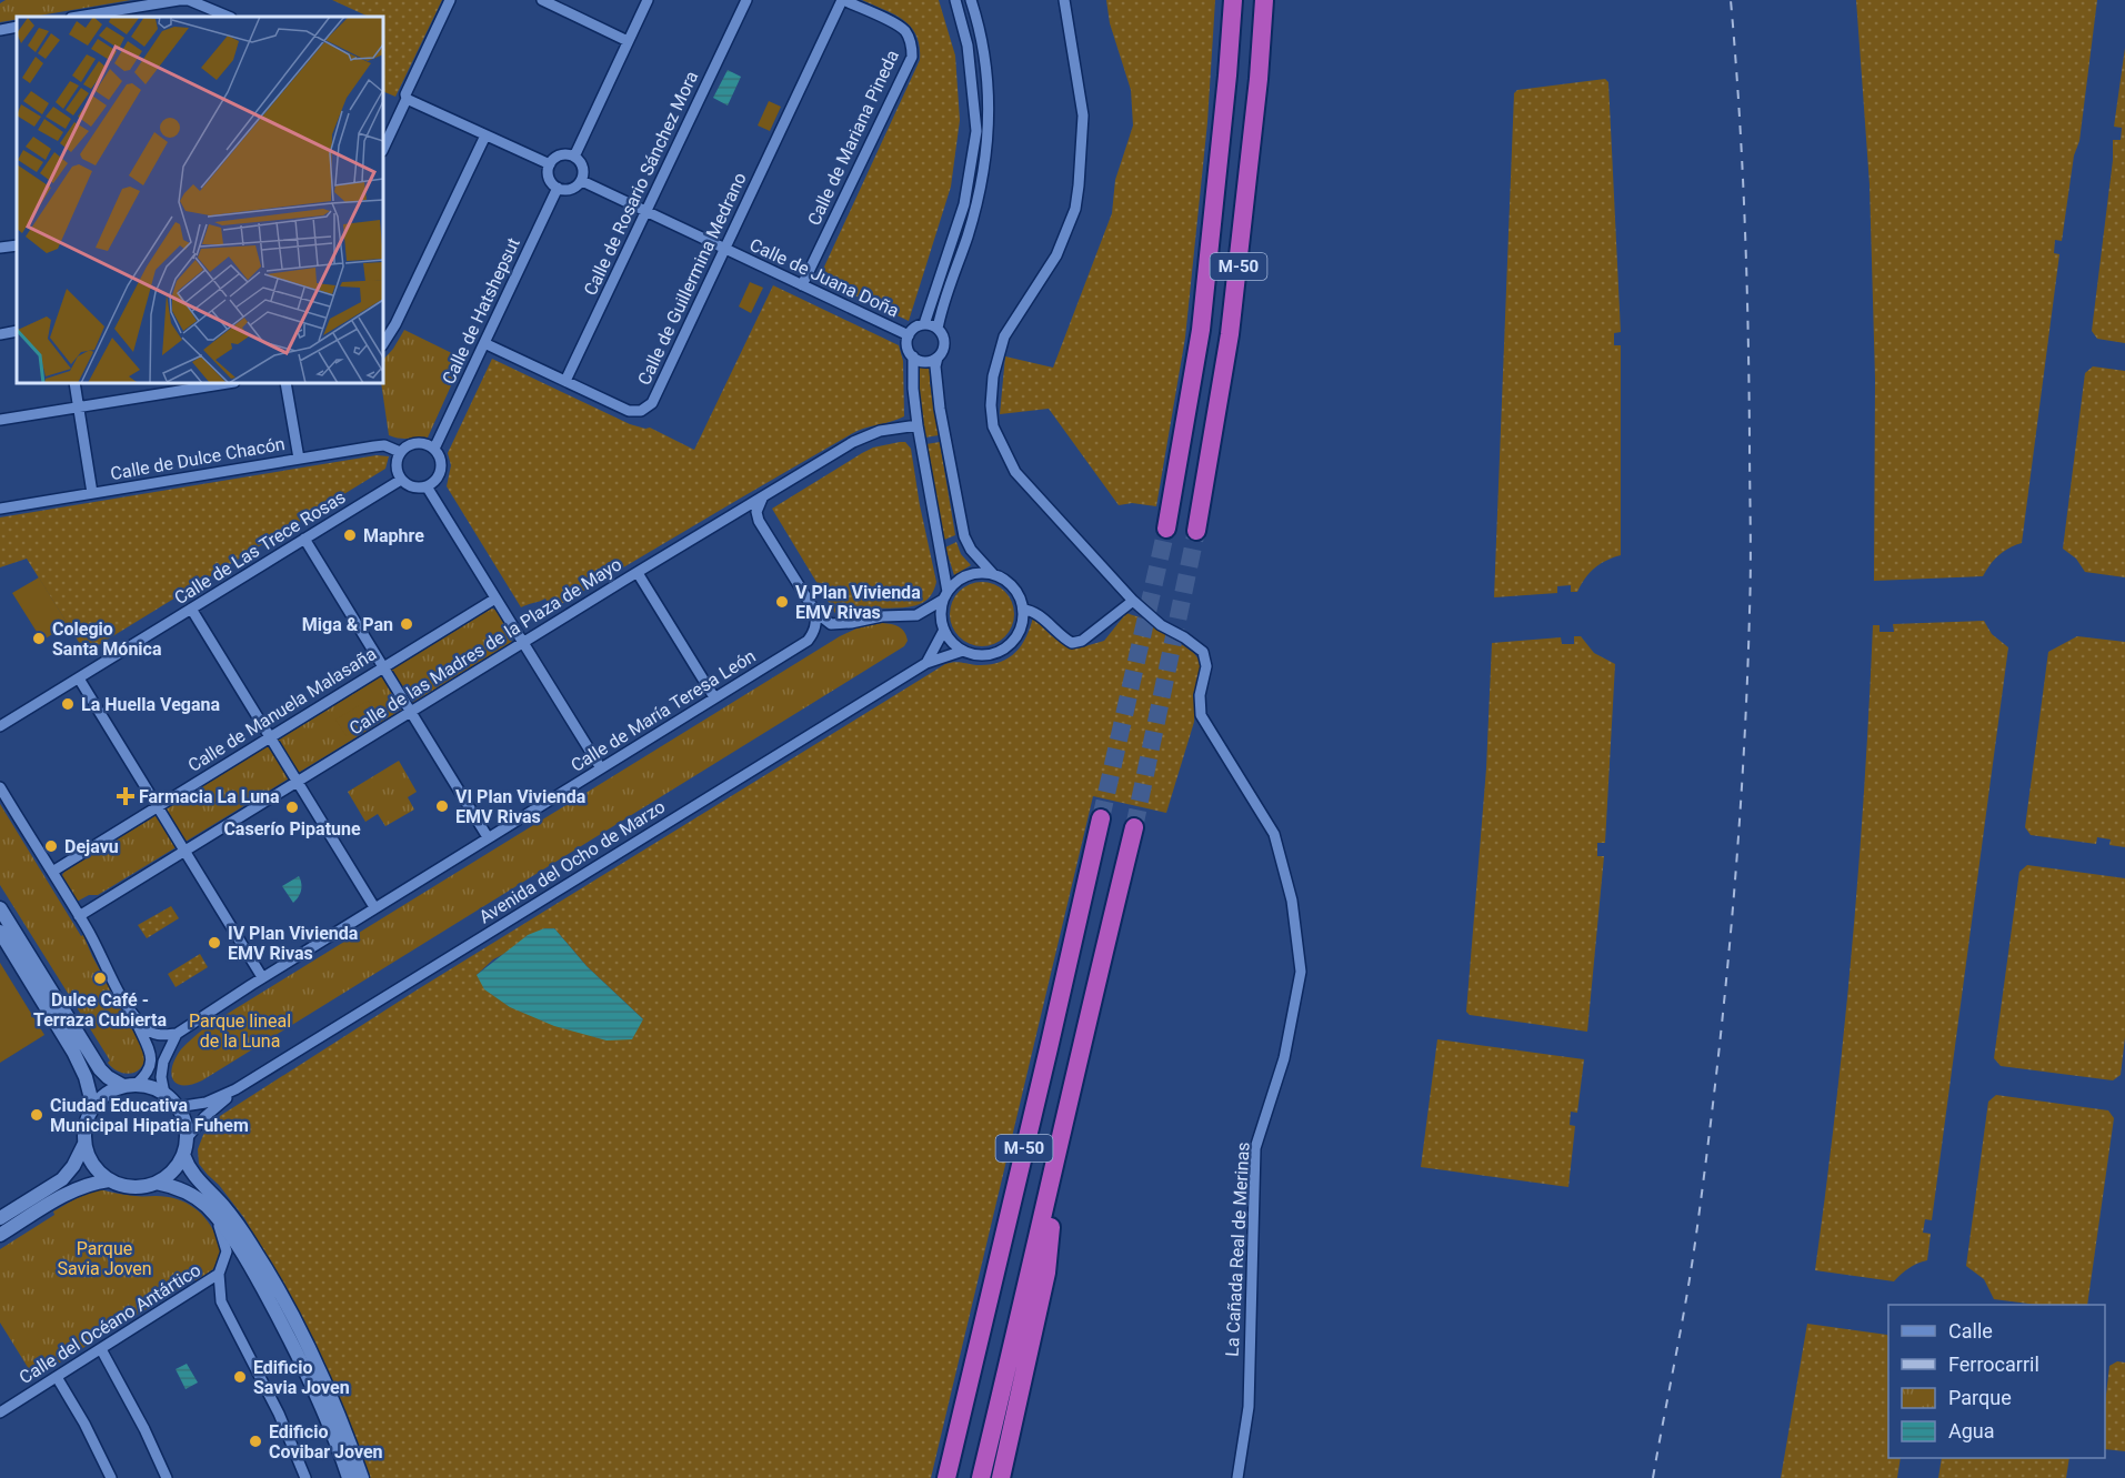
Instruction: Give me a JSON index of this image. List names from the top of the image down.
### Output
{
  "streets": {
    "highway": ["M-50"],
    "street": [
      "Calle de Mariana Pineda",
      "Calle de Rosario Sánchez Mora",
      "Calle de Juana Doña",
      "Calle de Guillermina Medrano",
      "Calle de Hatshepsut",
      "Calle de Dulce Chacón",
      "Calle de Las Trece Rosas",
      "Calle de las Madres de la Plaza de Mayo",
      "Calle de Manuela Malasaña",
      "Calle de María Teresa León",
      "Avenida del Ocho de Marzo",
      "La Cañada Real de Merinas",
      "Calle del Océano Antártico"
    ]
  },
  "crossings": [
    ["Calle de Mariana Pineda", "Calle de Juana Doña"],
    ["Calle de Mariana Pineda", "Calle de Guillermina Medrano"],
    ["Calle de Rosario Sánchez Mora", "Calle de Juana Doña"],
    ["Calle de Rosario Sánchez Mora", "Calle de Guillermina Medrano"],
    ["Calle de Juana Doña", "Calle de Guillermina Medrano"],
    ["Calle de Juana Doña", "Calle de Hatshepsut"],
    ["Calle de Guillermina Medrano", "Calle de Hatshepsut"],
    ["Calle de Hatshepsut", "Calle de Dulce Chacón"],
    ["Calle de Hatshepsut", "Calle de Las Trece Rosas"],
    ["Calle de Dulce Chacón", "Calle de Las Trece Rosas"]
  ],
  "parks": ["Parque lineal de la Luna", "Parque Savia Joven"],
  "places": {
    "other": [
      "Maphre",
      "V Plan Vivienda EMV Rivas",
      "Miga & Pan",
      "Colegio Santa Mónica",
      "La Huella Vegana",
      "VI Plan Vivienda EMV Rivas",
      "Caserío Pipatune",
      "Dejavu",
      "IV Plan Vivienda EMV Rivas",
      "Dulce Café - Terraza Cubierta",
      "Ciudad Educativa Municipal Hipatia Fuhem",
      "Edificio Savia Joven",
      "Edificio Covibar Joven"
    ],
    "health": ["Farmacia La Luna"]
  },
  "legend": [
    "Calle",
    "Ferrocarril",
    "Parque",
    "Agua"
  ]
}
